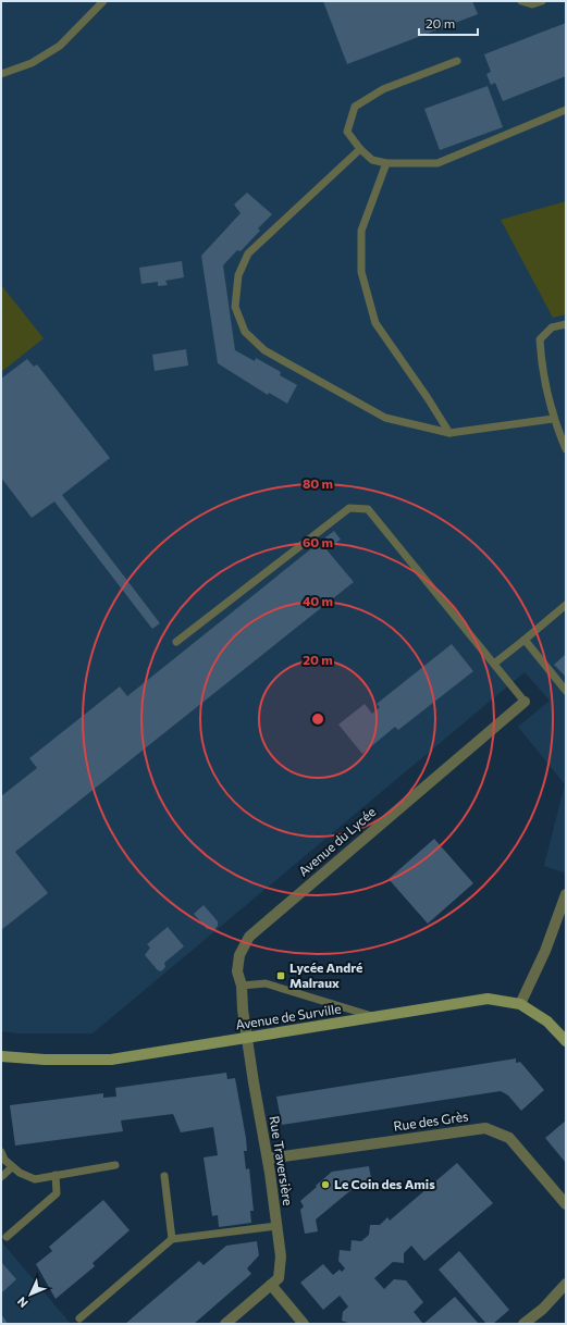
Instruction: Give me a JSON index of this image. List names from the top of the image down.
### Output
{
  "streets": {
    "street": [
      "Avenue du Lycée",
      "Avenue de Surville",
      "Rue des Grès",
      "Rue Traversière"
    ]
  },
  "crossings": [
    ["Avenue du Lycée", "Avenue de Surville"],
    ["Avenue du Lycée", "Rue Traversière"],
    ["Avenue de Surville", "Rue Traversière"],
    ["Rue des Grès", "Rue Traversière"]
  ],
  "places": {
    "transit": ["Lycée André Malraux"],
    "other": ["Le Coin des Amis"]
  },
  "scale_bar": "20 m",
  "north": "bottom left",
  "rings": [
    "80 m",
    "60 m",
    "40 m",
    "20 m"
  ]
}
